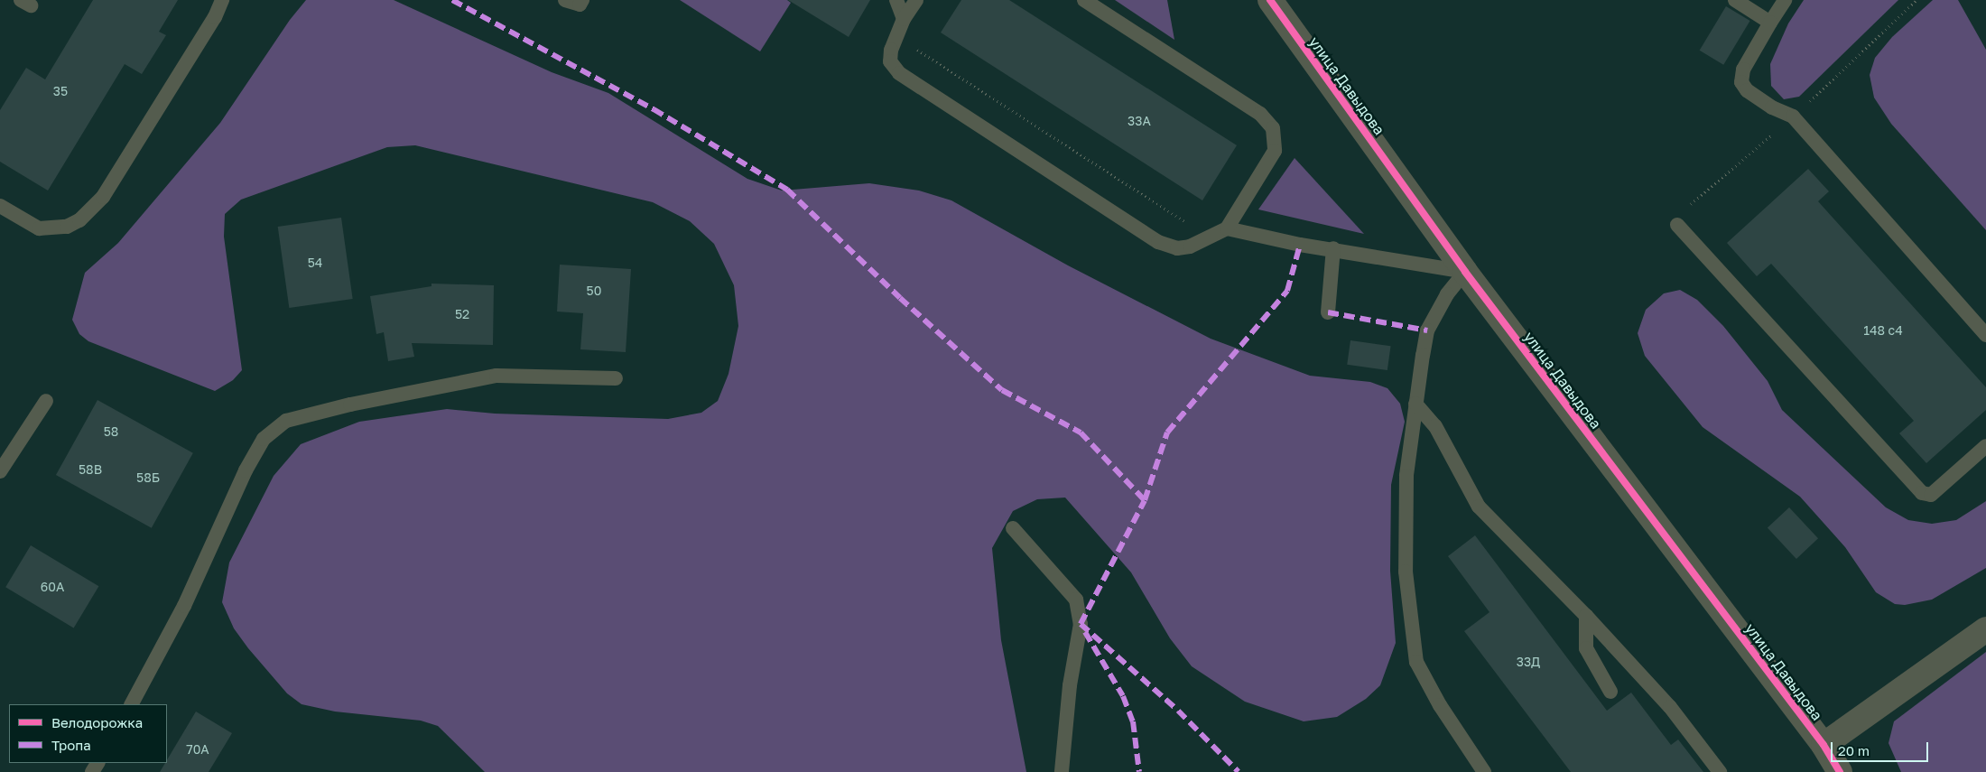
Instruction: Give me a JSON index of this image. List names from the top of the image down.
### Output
{
  "streets": {
    "street": ["улица Давыдова"]
  },
  "house_numbers": [
    "35",
    "33А",
    "54",
    "50",
    "52",
    "148 с4",
    "58",
    "58В",
    "58Б",
    "60А",
    "33Д",
    "70А"
  ],
  "legend": ["Велодорожка", "Тропа"],
  "scale_bar": "20 m"
}
